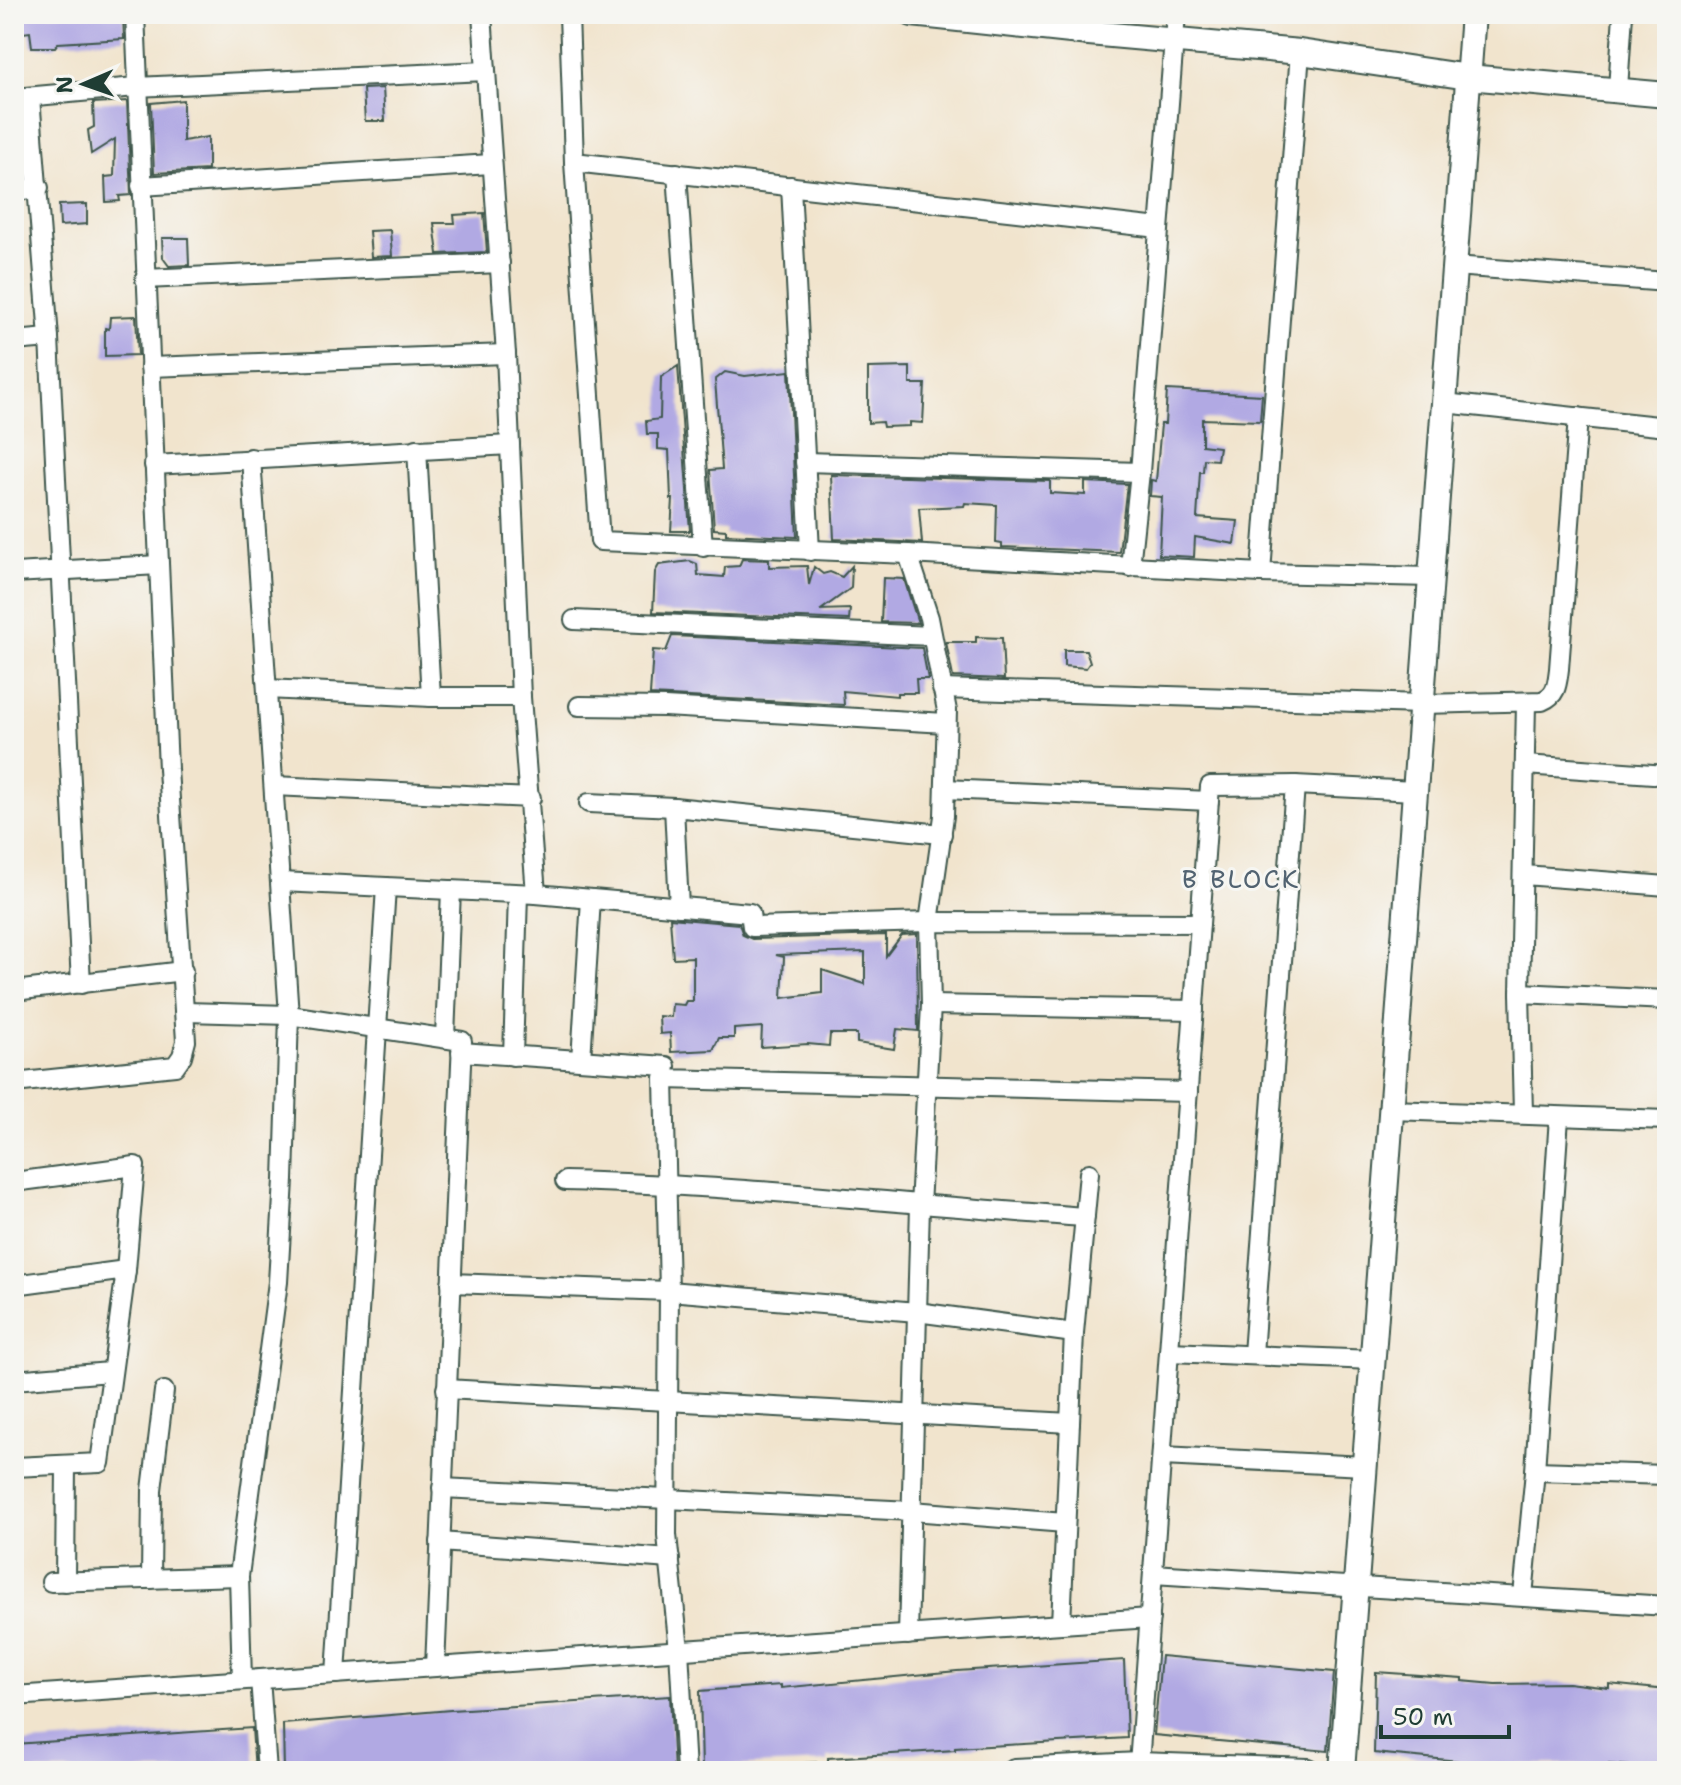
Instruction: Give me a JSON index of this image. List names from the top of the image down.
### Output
{
  "districts": ["B BLOCK"],
  "scale_bar": "50 m",
  "north": "left"
}
